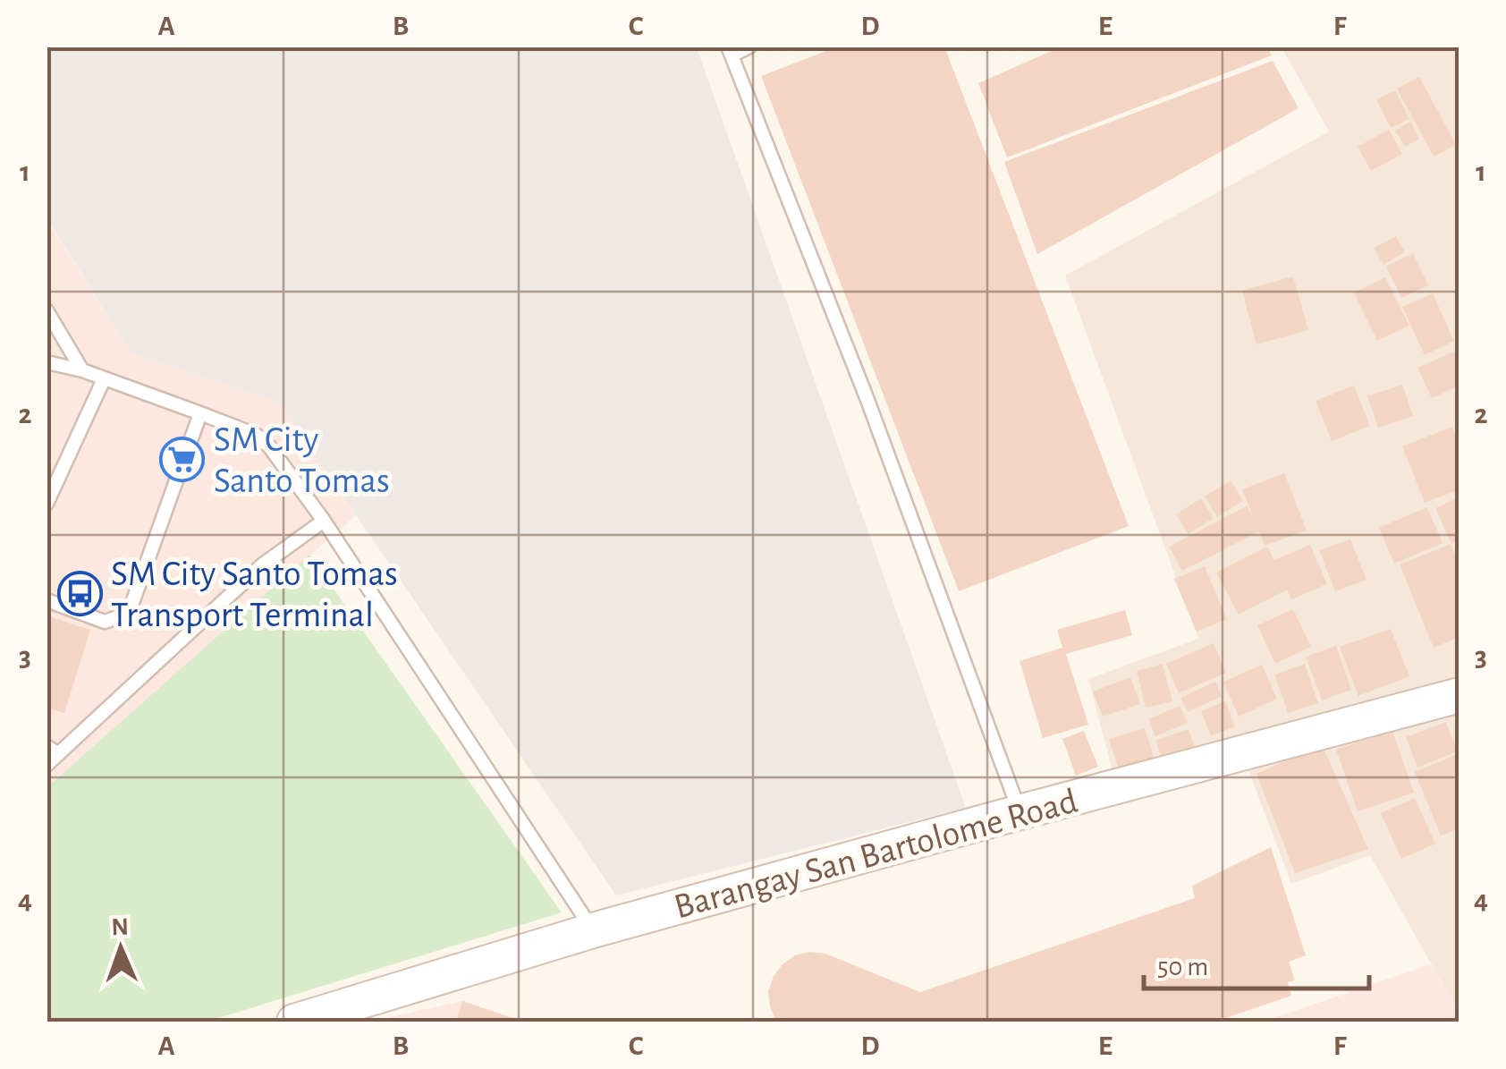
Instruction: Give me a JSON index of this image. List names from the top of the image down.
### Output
{
  "streets": {
    "street": ["Barangay San Bartolome Road"]
  },
  "places": {
    "supermarket": ["SM City Santo Tomas"],
    "bus stop": ["SM City Santo Tomas Transport Terminal"]
  },
  "scale_bar": "50 m",
  "north": "top",
  "grid": {
    "columns": [
      "A",
      "B",
      "C",
      "D",
      "E",
      "F"
    ],
    "rows": [
      "1",
      "2",
      "3",
      "4"
    ]
  }
}
